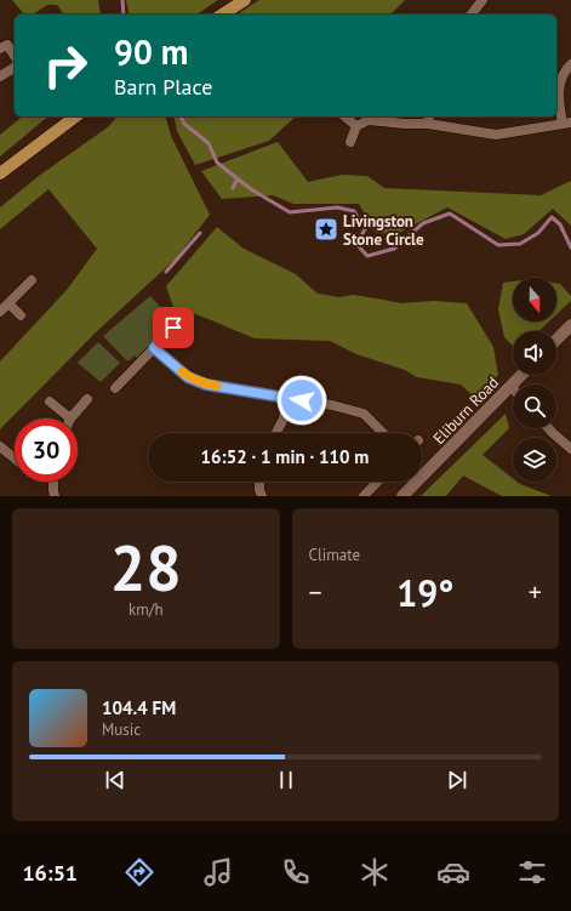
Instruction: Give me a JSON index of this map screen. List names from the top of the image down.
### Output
{
  "streets": {
    "street": ["Eliburn Road"]
  },
  "places": {
    "place": ["Livingston Stone Circle"]
  },
  "north": "bottom",
  "page": {
    "turn": ["90 m", "Barn Place"],
    "limit": "30",
    "trip": "16:52 · 1 min · 110 m",
    "tile": [
      ["28", "km/h"],
      "Climate"
    ],
    "heat": ["−", "19°", "+"],
    "song": ["104.4 FM", "Music"],
    "tabs": "16:51"
  }
}
